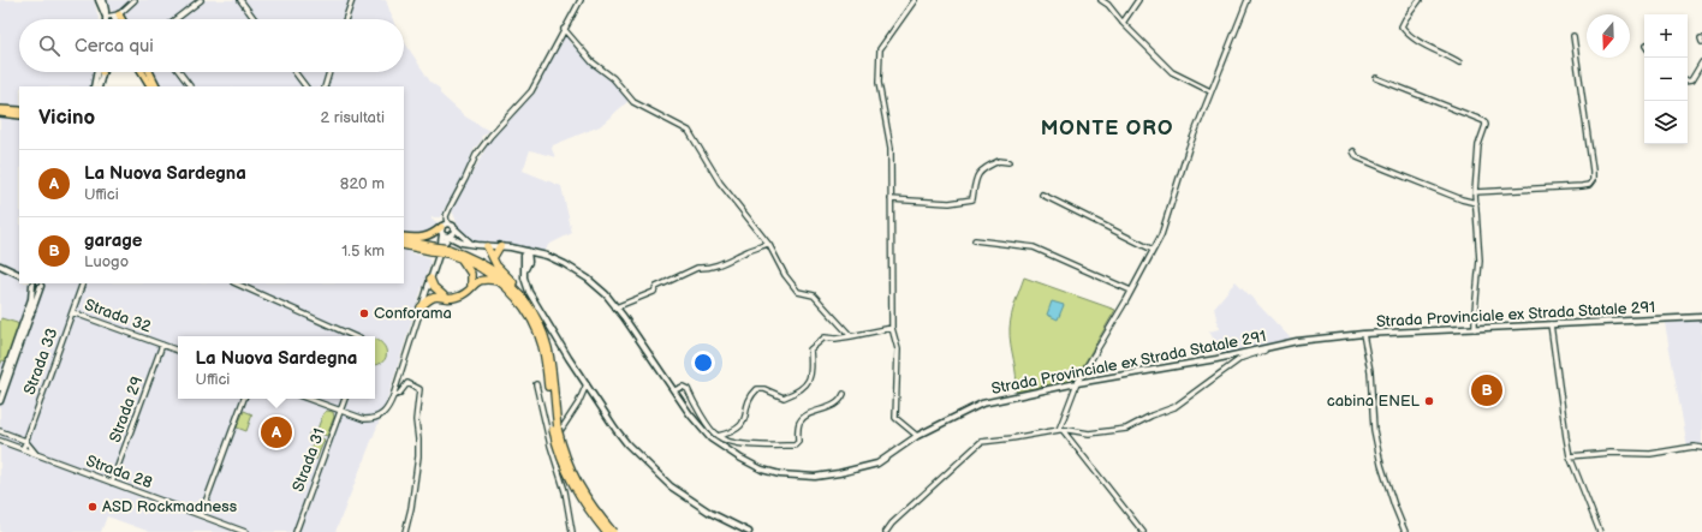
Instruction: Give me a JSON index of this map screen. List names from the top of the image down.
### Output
{
  "streets": {
    "street": [
      "Strada Provinciale ex Strada Statale 291",
      "Strada 32",
      "Strada 33",
      "Strada 29",
      "Strada 31",
      "Strada 28"
    ]
  },
  "crossings": [
    ["Strada 32", "Strada 33"],
    ["Strada 32", "Strada 29"],
    ["Strada 33", "Strada 28"],
    ["Strada 29", "Strada 28"]
  ],
  "districts": ["MONTE ORO"],
  "places": ["Conforama", "cabina ENEL", "ASD Rockmadness"],
  "north": "bottom",
  "page": {
    "map_buttons": ["+", "−"],
    "search": "Cerca qui",
    "heading": ["Vicino", "2 risultati"],
    "list": [
      {
        "mark": "A",
        "name": "La Nuova Sardegna",
        "note": "Uffici",
        "value": "820 m"
      },
      {
        "mark": "B",
        "name": "garage",
        "note": "Luogo",
        "value": "1.5 km"
      }
    ],
    "popup": ["La Nuova Sardegna", "Uffici"],
    "pins": ["B", "A"]
  }
}
